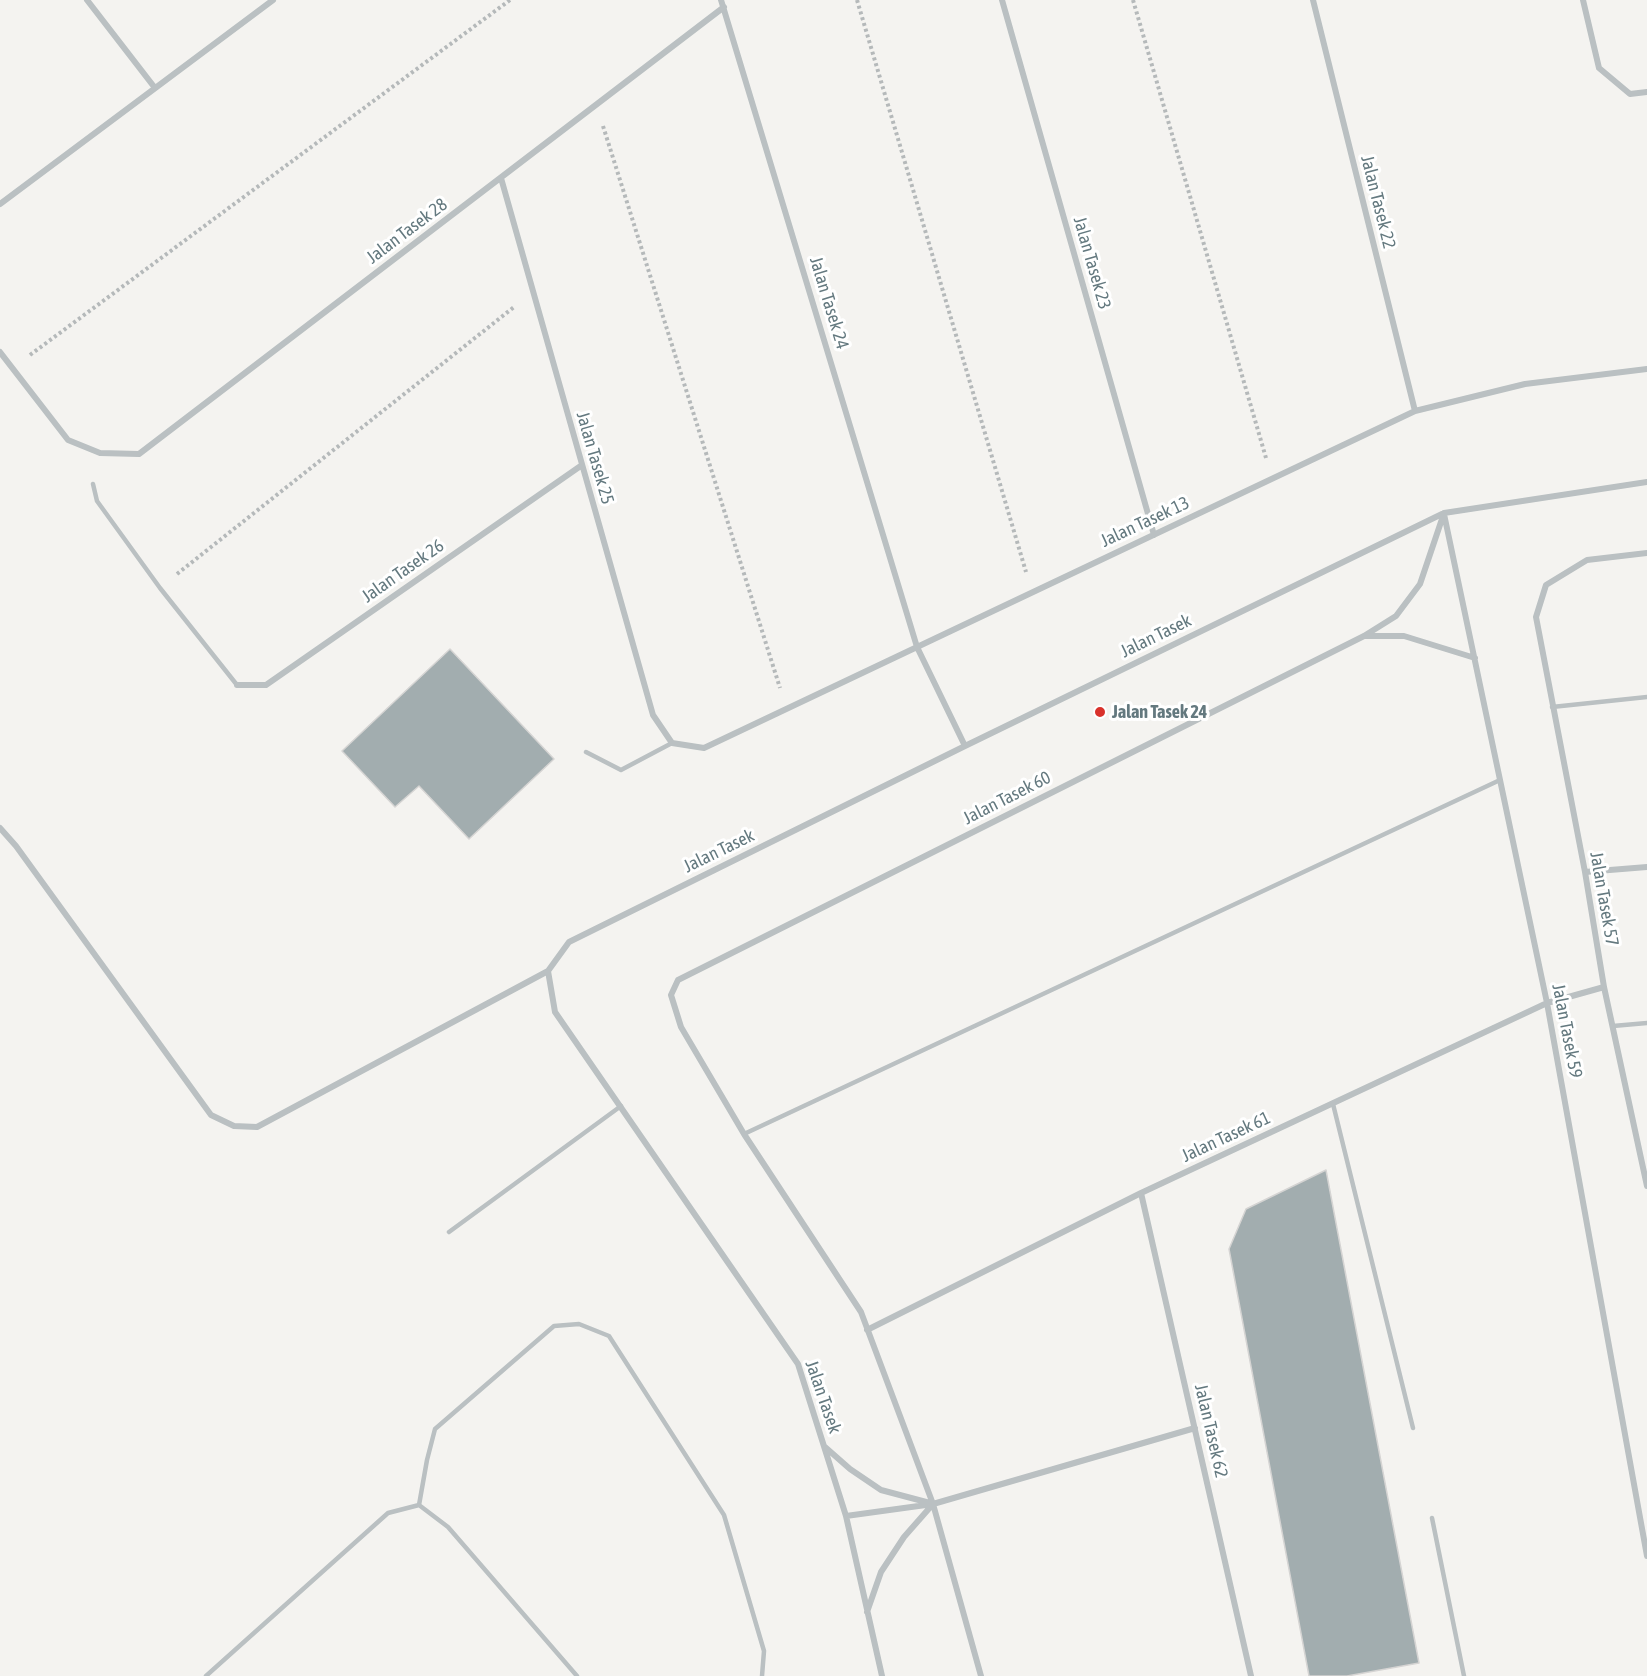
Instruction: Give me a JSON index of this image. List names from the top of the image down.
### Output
{
  "streets": {
    "street": [
      "Jalan Tasek 22",
      "Jalan Tasek 28",
      "Jalan Tasek 23",
      "Jalan Tasek 24",
      "Jalan Tasek 25",
      "Jalan Tasek 13",
      "Jalan Tasek 26",
      "Jalan Tasek",
      "Jalan Tasek 60",
      "Jalan Tasek 57",
      "Jalan Tasek 59",
      "Jalan Tasek 61",
      "Jalan Tasek 62"
    ]
  },
  "crossings": [
    ["Jalan Tasek 22", "Jalan Tasek 13"],
    ["Jalan Tasek 28", "Jalan Tasek 24"],
    ["Jalan Tasek 28", "Jalan Tasek 25"],
    ["Jalan Tasek 23", "Jalan Tasek 13"],
    ["Jalan Tasek 24", "Jalan Tasek 13"],
    ["Jalan Tasek 24", "Jalan Tasek"],
    ["Jalan Tasek 25", "Jalan Tasek 13"],
    ["Jalan Tasek 25", "Jalan Tasek 26"],
    ["Jalan Tasek", "Jalan Tasek 60"],
    ["Jalan Tasek", "Jalan Tasek 59"],
    ["Jalan Tasek 60", "Jalan Tasek 59"],
    ["Jalan Tasek 57", "Jalan Tasek 61"],
    ["Jalan Tasek 59", "Jalan Tasek 61"],
    ["Jalan Tasek 61", "Jalan Tasek 62"]
  ],
  "places": ["Jalan Tasek 24"]
}
